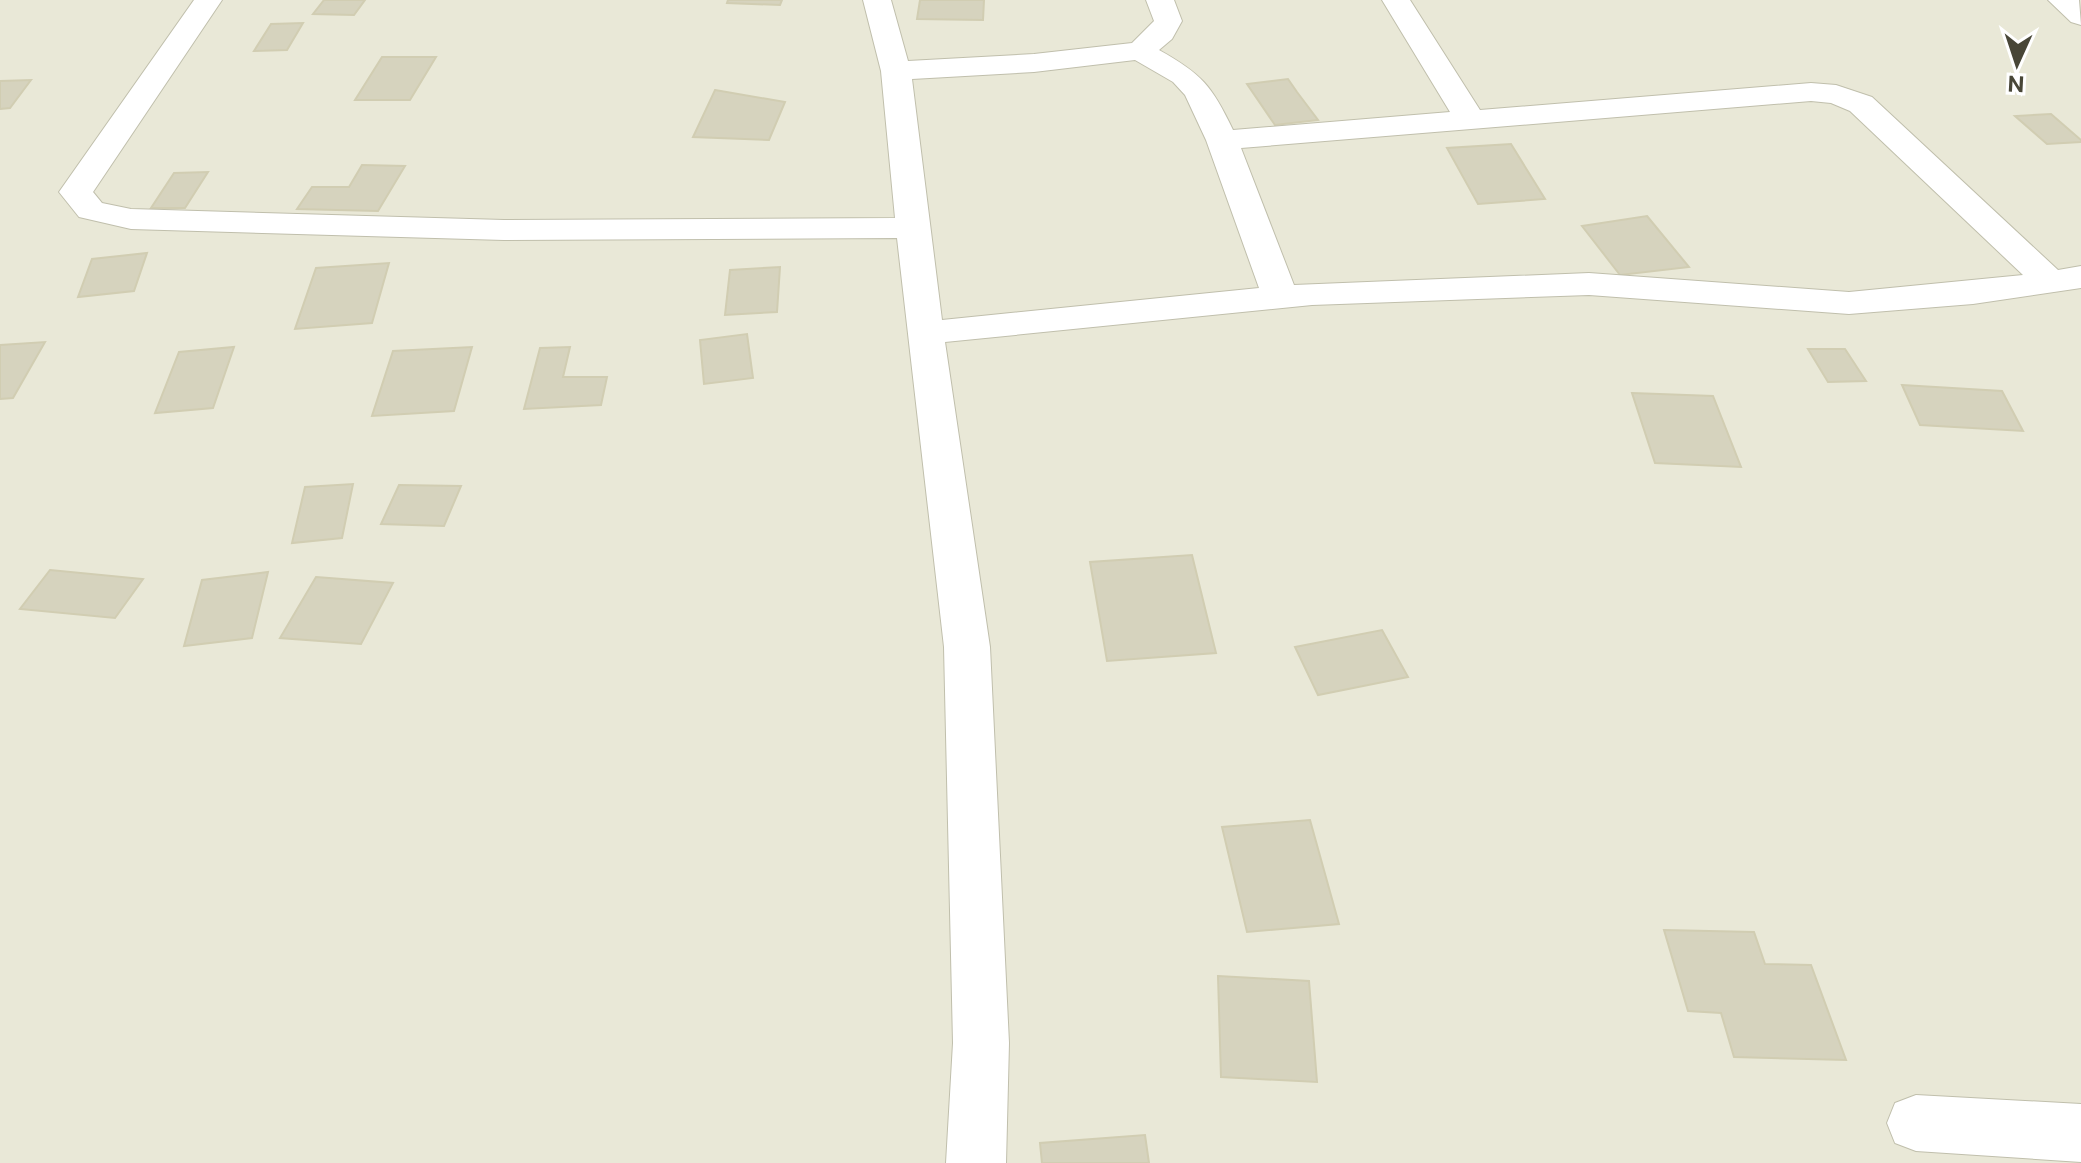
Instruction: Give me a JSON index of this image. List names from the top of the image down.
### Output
{
  "north": "bottom"
}
